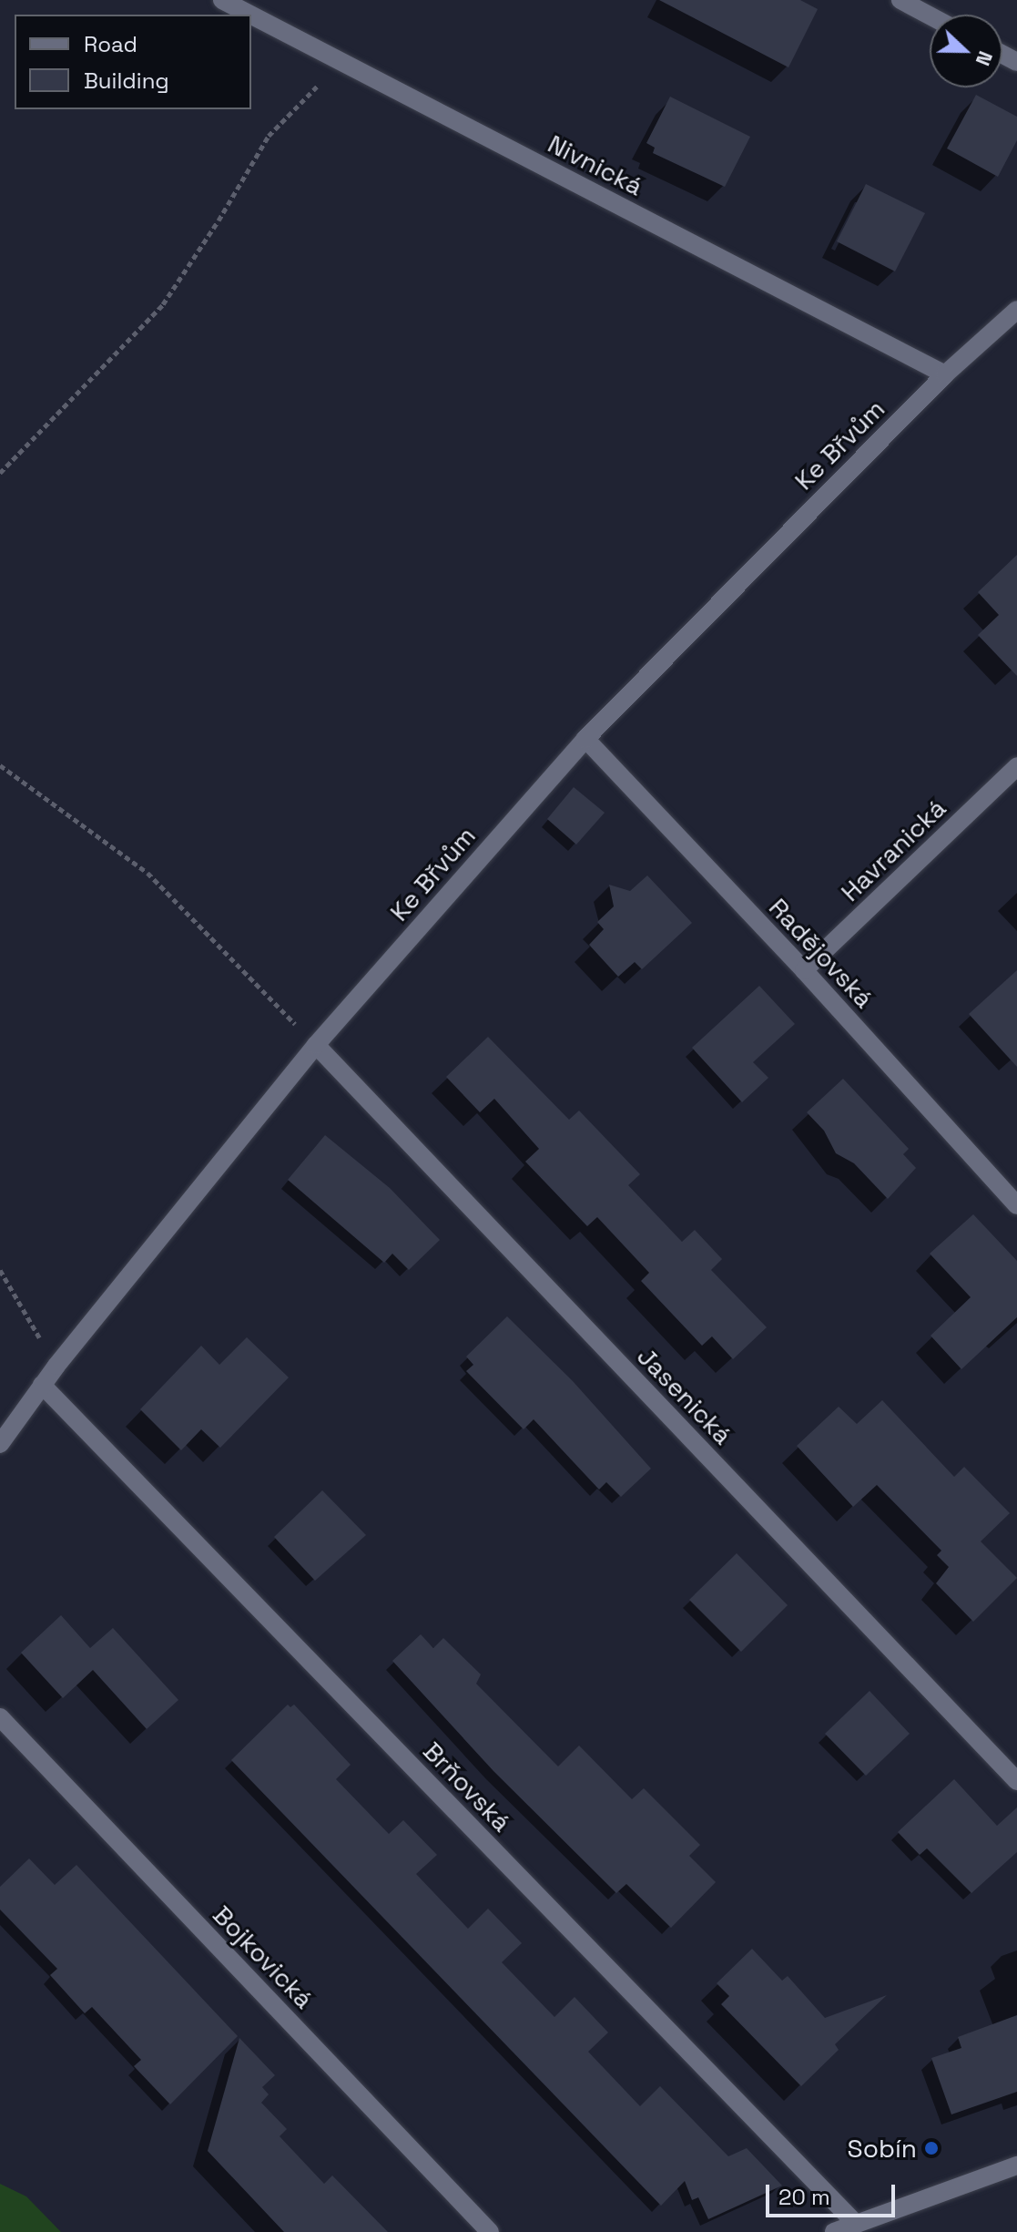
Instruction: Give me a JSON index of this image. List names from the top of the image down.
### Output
{
  "streets": {
    "street": [
      "Nivnická",
      "Ke Břvům",
      "Havranická",
      "Radějovská",
      "Jasenická",
      "Brňovská",
      "Bojkovická"
    ]
  },
  "crossings": [
    ["Nivnická", "Ke Břvům"],
    ["Ke Břvům", "Radějovská"],
    ["Ke Břvům", "Jasenická"],
    ["Ke Břvům", "Brňovská"],
    ["Havranická", "Radějovská"]
  ],
  "places": ["Sobín"],
  "legend": ["Road", "Building"],
  "scale_bar": "20 m",
  "north": "right"
}
